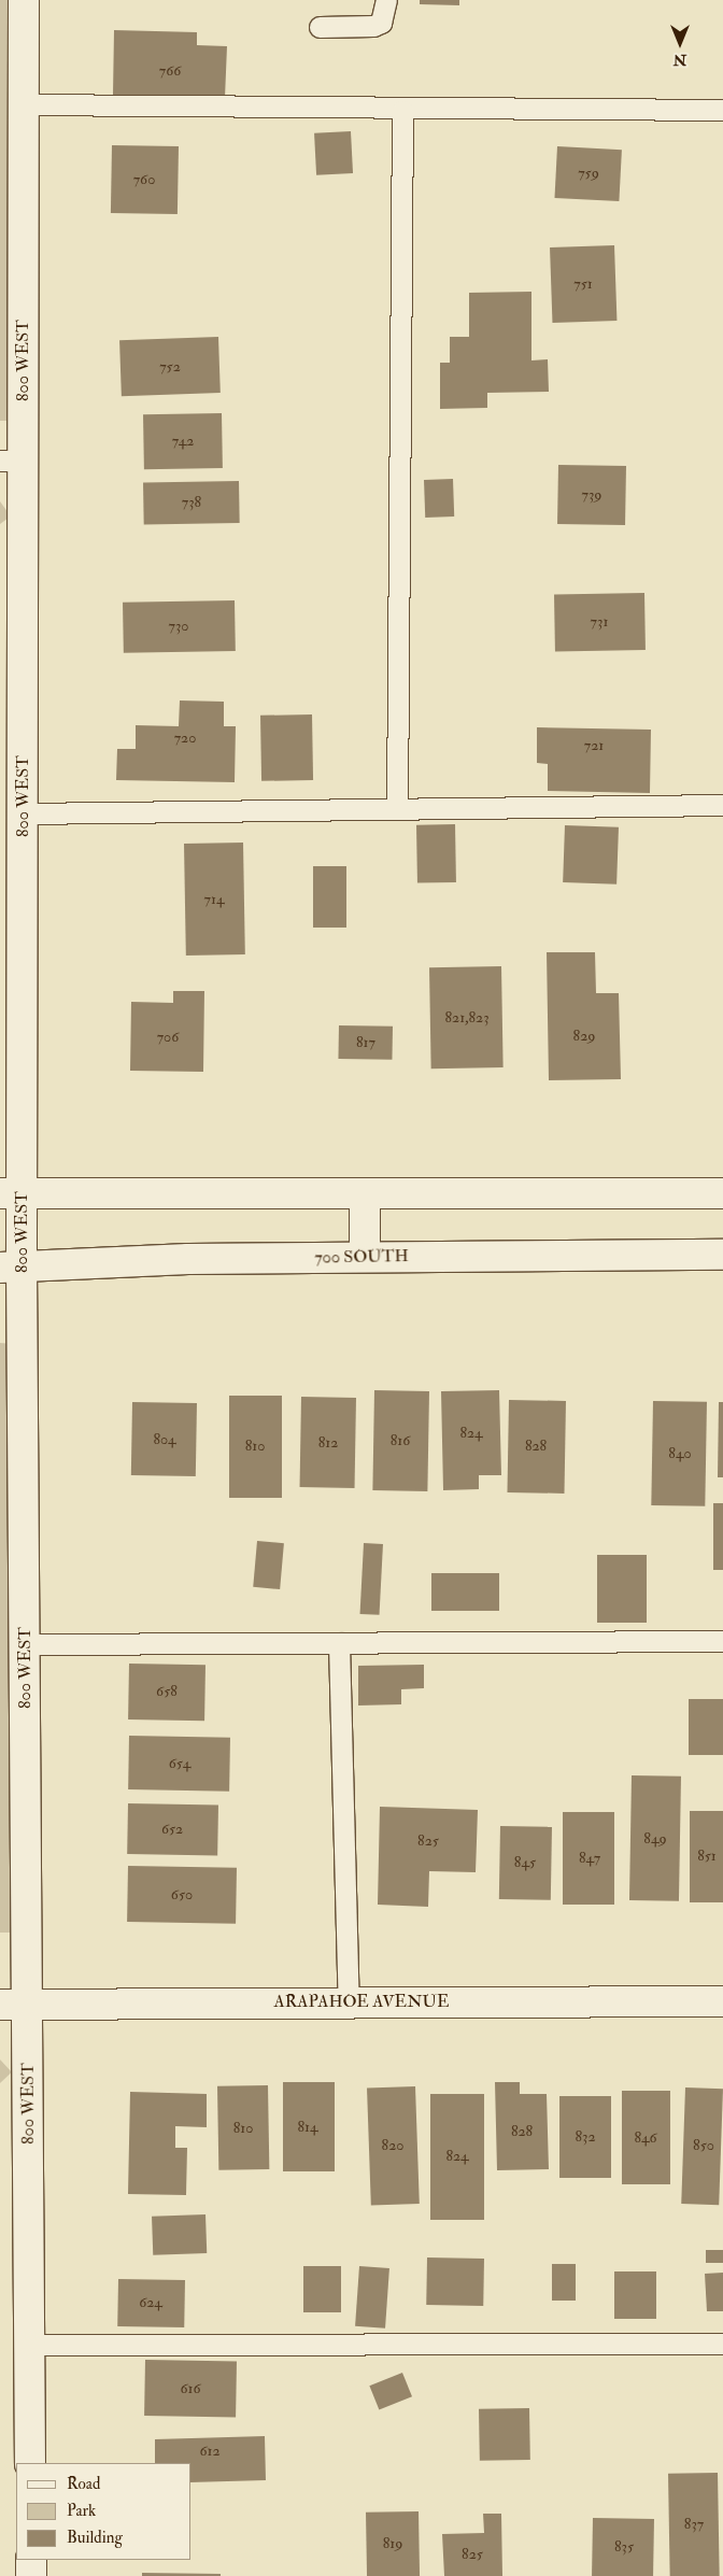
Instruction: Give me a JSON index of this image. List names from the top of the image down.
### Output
{
  "streets": {
    "street": ["800 WEST", "700 SOUTH", "ARAPAHOE AVENUE"]
  },
  "crossings": [
    ["800 WEST", "700 SOUTH"],
    ["800 WEST", "ARAPAHOE AVENUE"]
  ],
  "house_numbers": [
    "766",
    "759",
    "760",
    "751",
    "752",
    "742",
    "739",
    "738",
    "731",
    "730",
    "720",
    "721",
    "714",
    "821,823",
    "829",
    "706",
    "817",
    "824",
    "804",
    "816",
    "812",
    "810",
    "828",
    "840",
    "658",
    "654",
    "652",
    "849",
    "825",
    "851",
    "847",
    "845",
    "650",
    "814",
    "810",
    "828",
    "832",
    "846",
    "820",
    "850",
    "824",
    "624",
    "616",
    "612",
    "837",
    "819",
    "835",
    "825"
  ],
  "legend": ["Road", "Park", "Building"],
  "north": "bottom"
}
